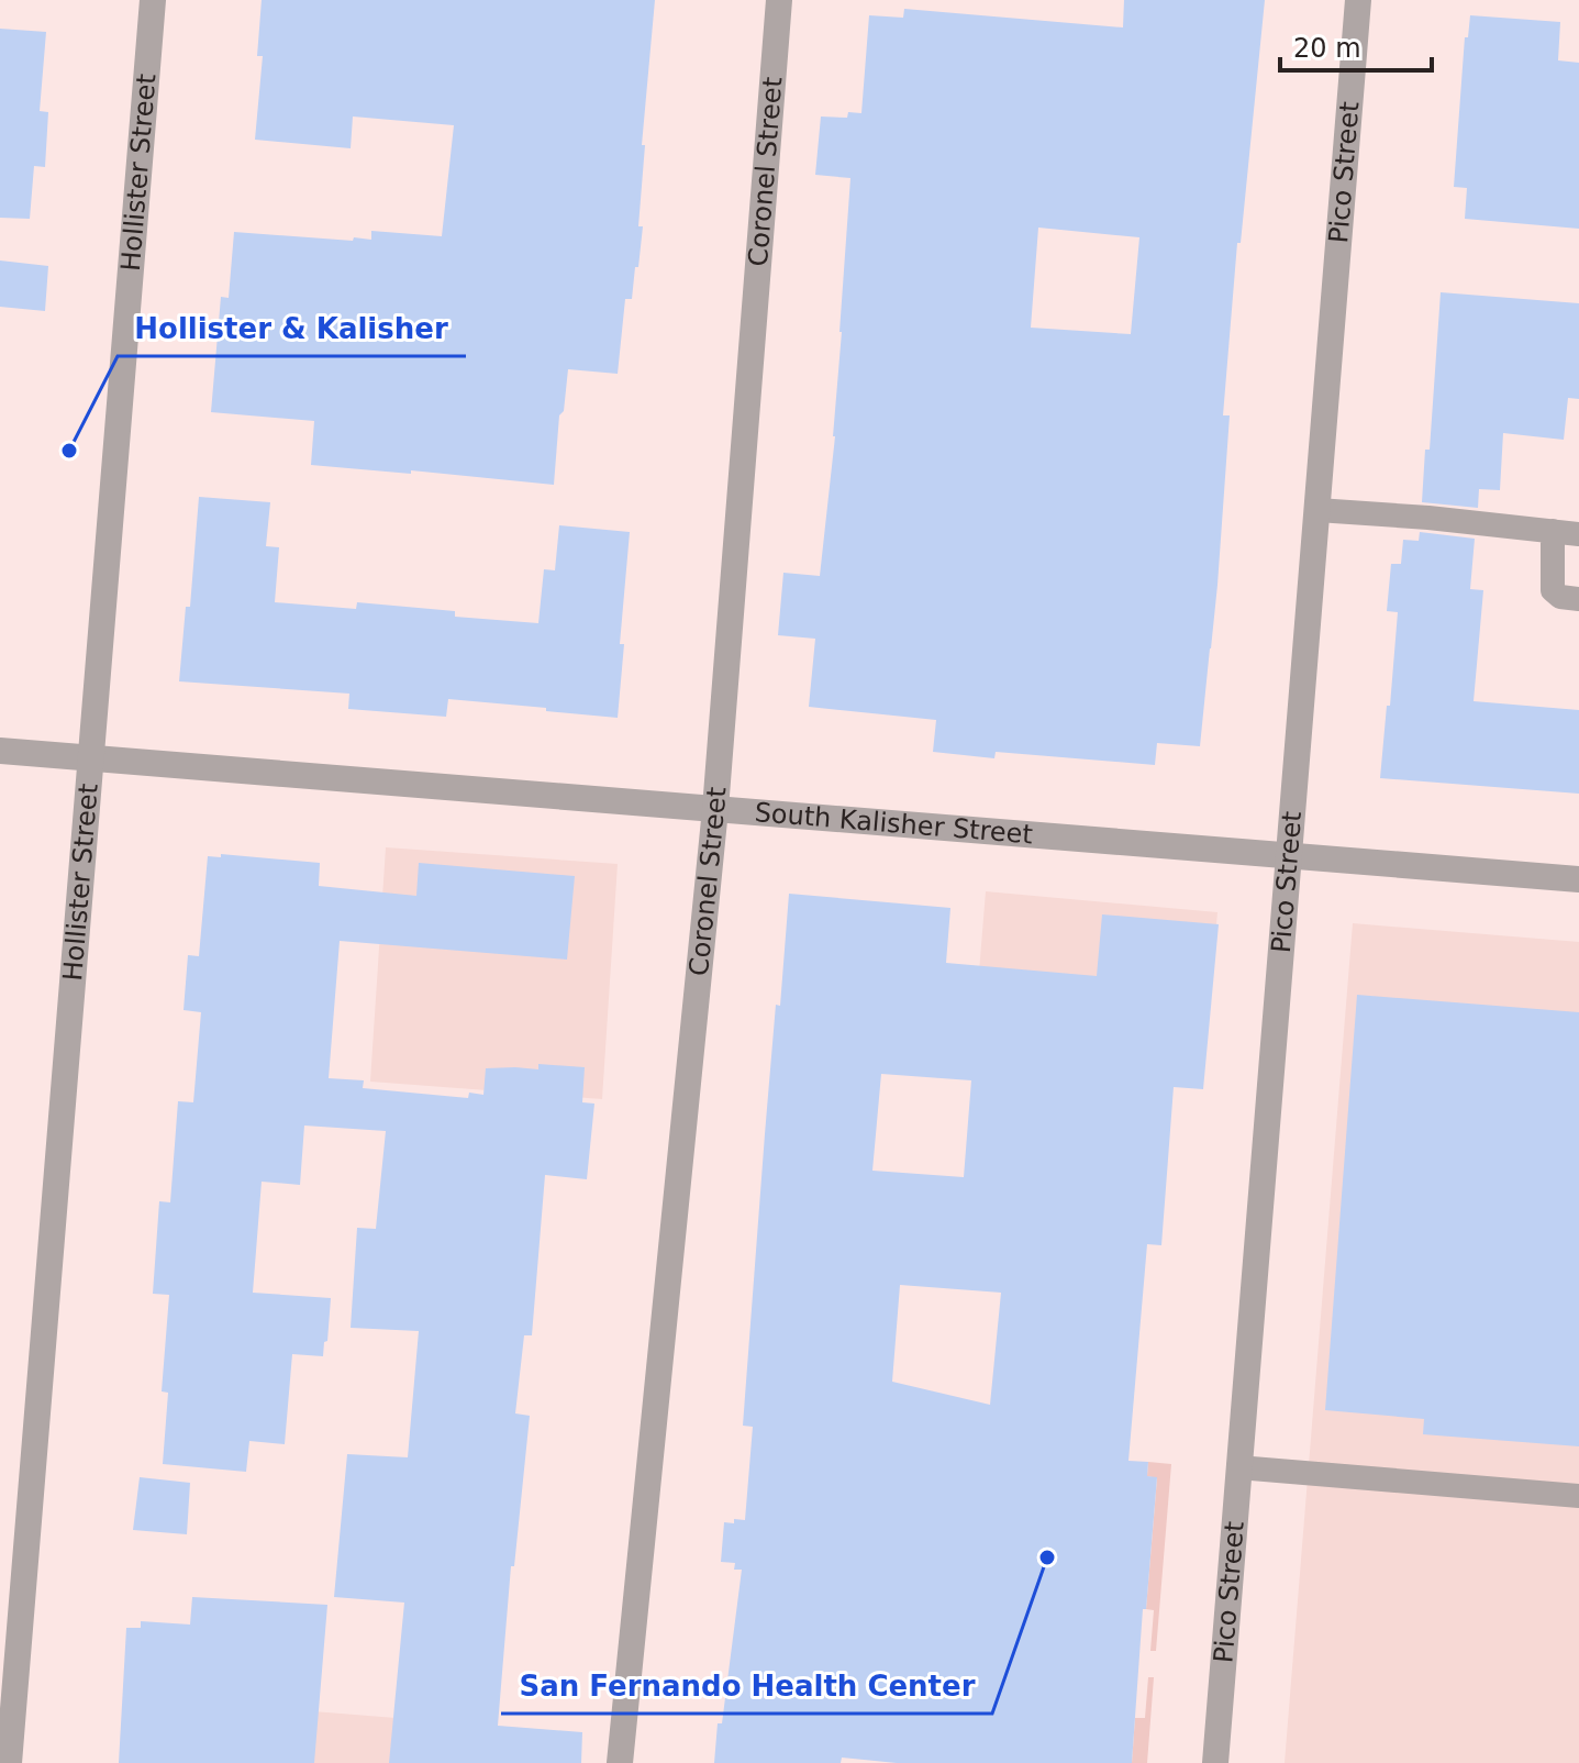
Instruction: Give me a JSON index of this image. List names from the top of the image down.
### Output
{
  "streets": {
    "street": [
      "Hollister Street",
      "Pico Street",
      "Coronel Street",
      "South Kalisher Street"
    ]
  },
  "crossings": [
    ["Hollister Street", "South Kalisher Street"],
    ["Pico Street", "South Kalisher Street"],
    ["Coronel Street", "South Kalisher Street"]
  ],
  "places": ["Hollister & Kalisher", "San Fernando Health Center"],
  "scale_bar": "20 m"
}
